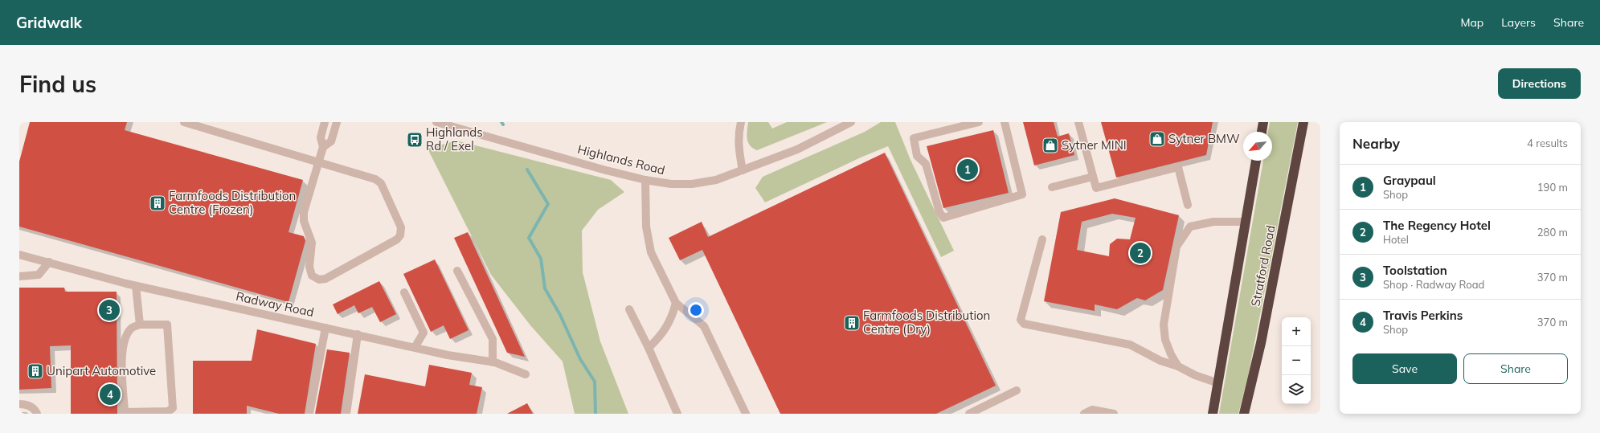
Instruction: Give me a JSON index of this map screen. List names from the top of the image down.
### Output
{
  "streets": {
    "highway": ["Stratford Road"],
    "street": ["Highlands Road", "Radway Road"]
  },
  "places": {
    "shop": ["Sytner BMW", "Sytner MINI"],
    "bus stop": ["Highlands Rd / Exel"],
    "building": ["Farmfoods Distribution Centre (Frozen)", "Farmfoods Distribution Centre (Dry)", "Unipart Automotive"]
  },
  "north": "bottom left",
  "page": {
    "header": "Gridwalk",
    "nav": ["Map", "Layers", "Share"],
    "buttons": [
      "Directions",
      ["Save", "Share"]
    ],
    "title": "Find us",
    "heading": ["Nearby", "4 results"],
    "pins": [
      "1",
      "2",
      "3",
      "4"
    ],
    "list": [
      {
        "mark": "1",
        "name": "Graypaul",
        "note": "Shop",
        "value": "190 m"
      },
      {
        "mark": "2",
        "name": "The Regency Hotel",
        "note": "Hotel",
        "value": "280 m"
      },
      {
        "mark": "3",
        "name": "Toolstation",
        "note": "Shop · Radway Road",
        "value": "370 m"
      },
      {
        "mark": "4",
        "name": "Travis Perkins",
        "note": "Shop",
        "value": "370 m"
      }
    ],
    "map_buttons": ["+", "−"]
  }
}
